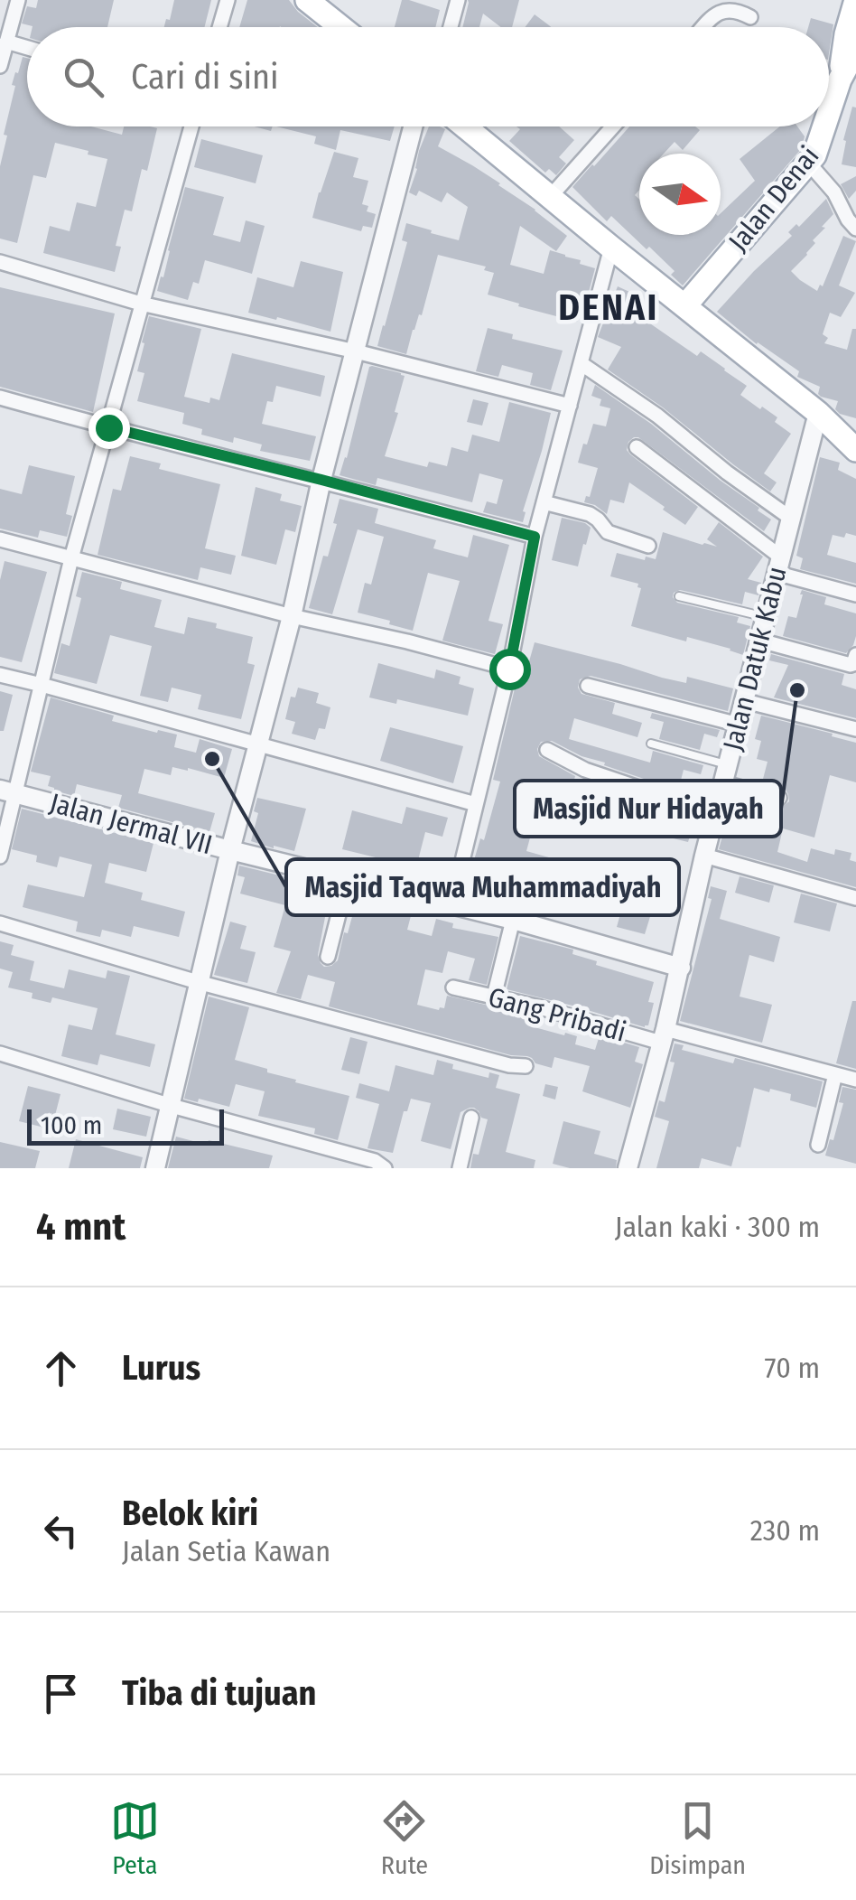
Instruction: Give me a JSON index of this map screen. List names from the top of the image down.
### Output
{
  "streets": {
    "main road": ["Jalan Denai"],
    "street": ["Jalan Datuk Kabu", "Jalan Jermal VII", "Gang Pribadi"]
  },
  "crossings": [
    ["Jalan Datuk Kabu", "Jalan Jermal VII"],
    ["Jalan Datuk Kabu", "Gang Pribadi"]
  ],
  "districts": ["DENAI"],
  "places": ["Masjid Nur Hidayah", "Masjid Taqwa Muhammadiyah"],
  "scale_bar": "100 m",
  "north": "right",
  "page": {
    "search": "Cari di sini",
    "scale": "100 m",
    "heading": ["4 mnt", "Jalan kaki · 300 m"],
    "list": [
      ["Lurus", "70 m"],
      ["Belok kiri", "Jalan Setia Kawan", "230 m"],
      "Tiba di tujuan"
    ],
    "nav": ["Peta", "Rute", "Disimpan"]
  }
}
